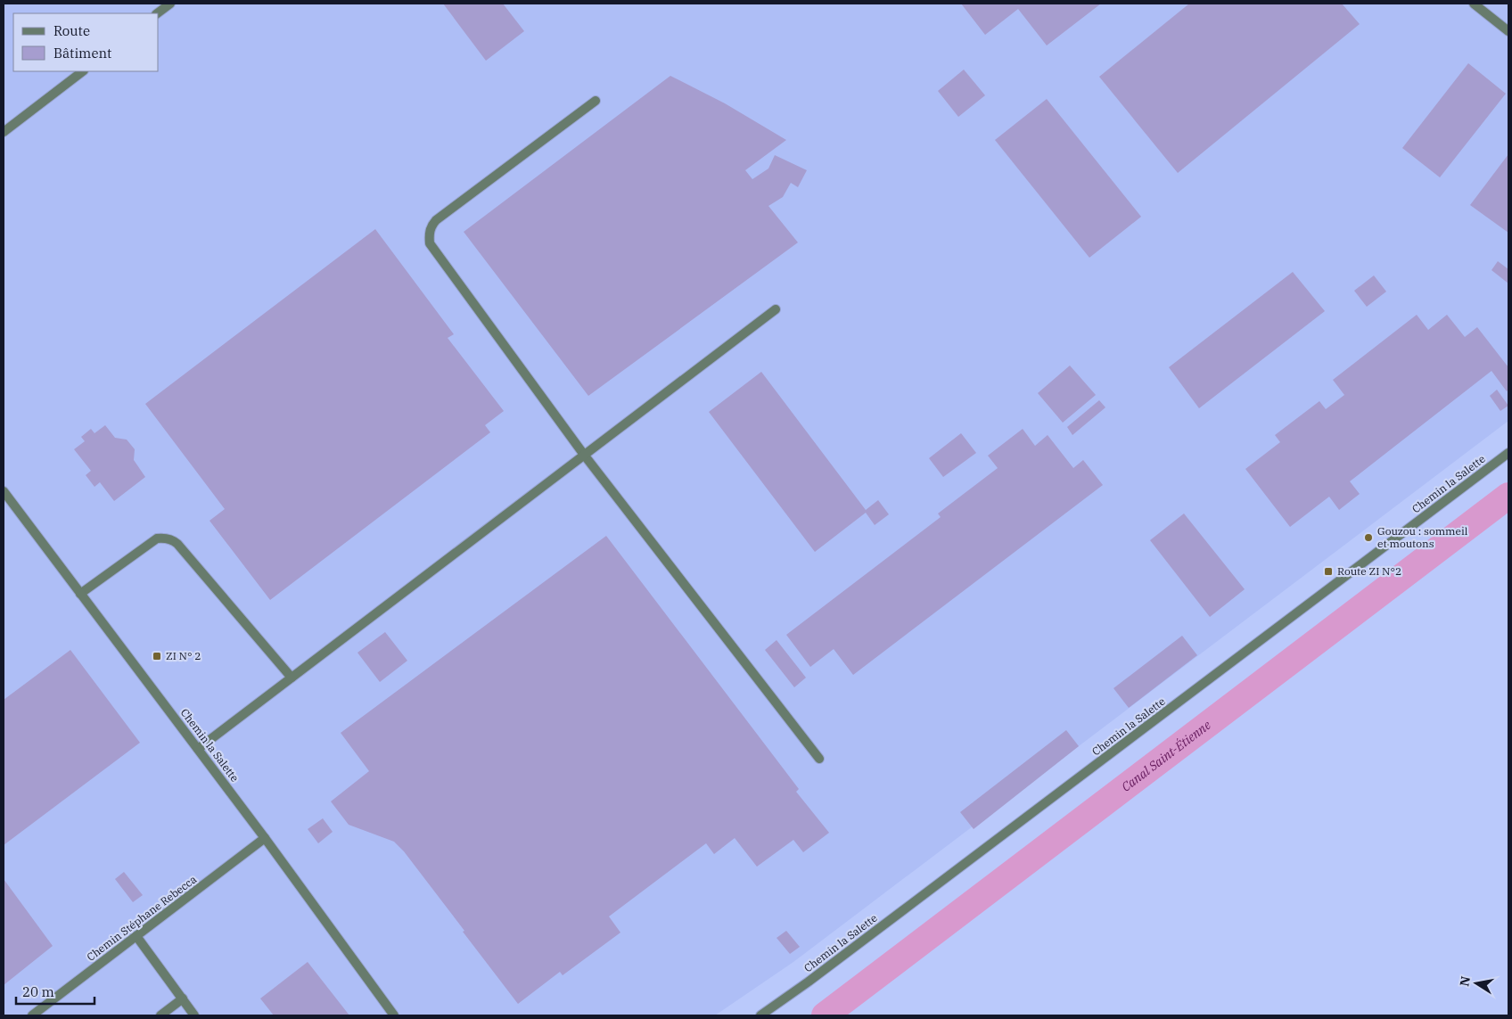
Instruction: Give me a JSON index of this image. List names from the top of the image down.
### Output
{
  "streets": {
    "street": ["Chemin la Salette", "Chemin Stéphane Rebecca"]
  },
  "crossings": [
    ["Chemin la Salette", "Chemin Stéphane Rebecca"]
  ],
  "water": ["Canal Saint-Étienne"],
  "places": {
    "other": ["Gouzou : sommeil et moutons"],
    "transit": ["Route ZI N°2", "ZI N° 2"]
  },
  "legend": ["Route", "Bâtiment"],
  "scale_bar": "20 m",
  "north": "left"
}
